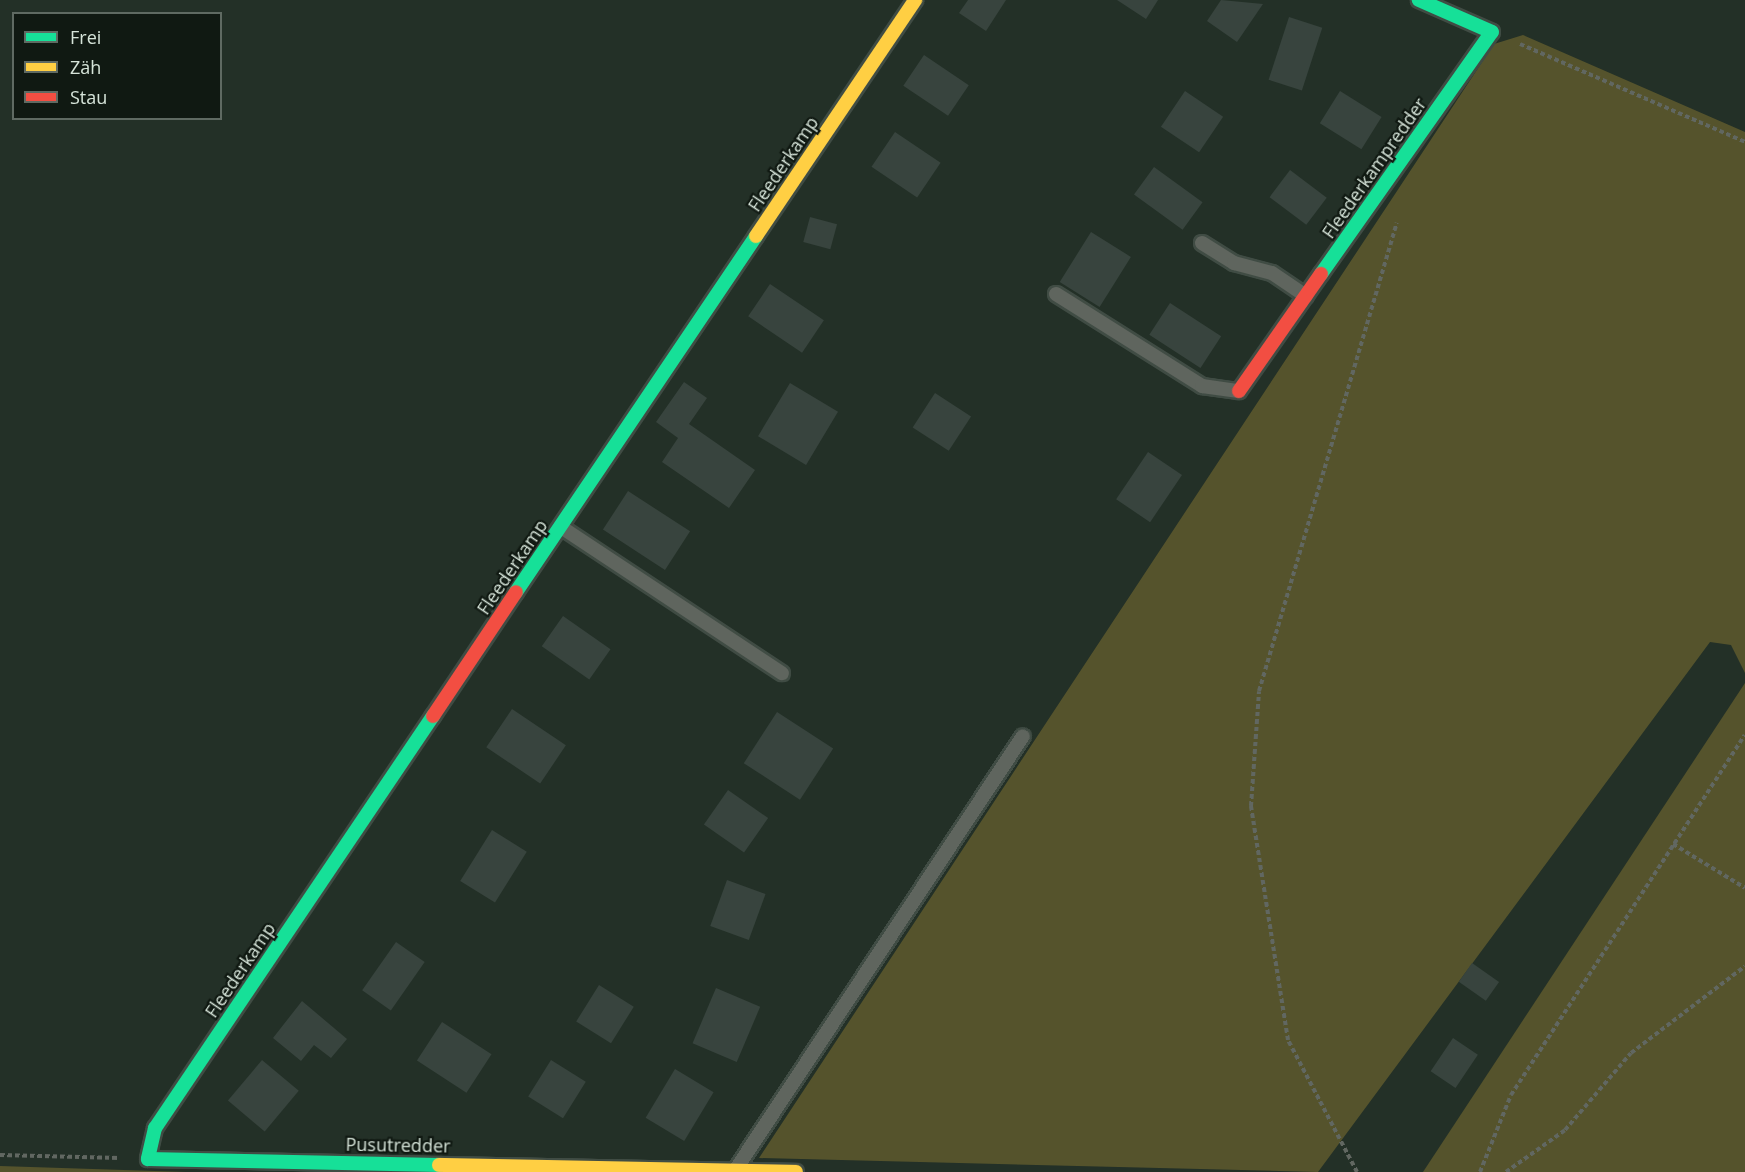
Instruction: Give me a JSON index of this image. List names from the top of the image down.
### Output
{
  "streets": {
    "street": ["Fleederkamp", "Fleederkampredder", "Pusutredder"]
  },
  "crossings": [
    ["Fleederkamp", "Pusutredder"]
  ],
  "legend": ["Frei", "Zäh", "Stau"]
}
